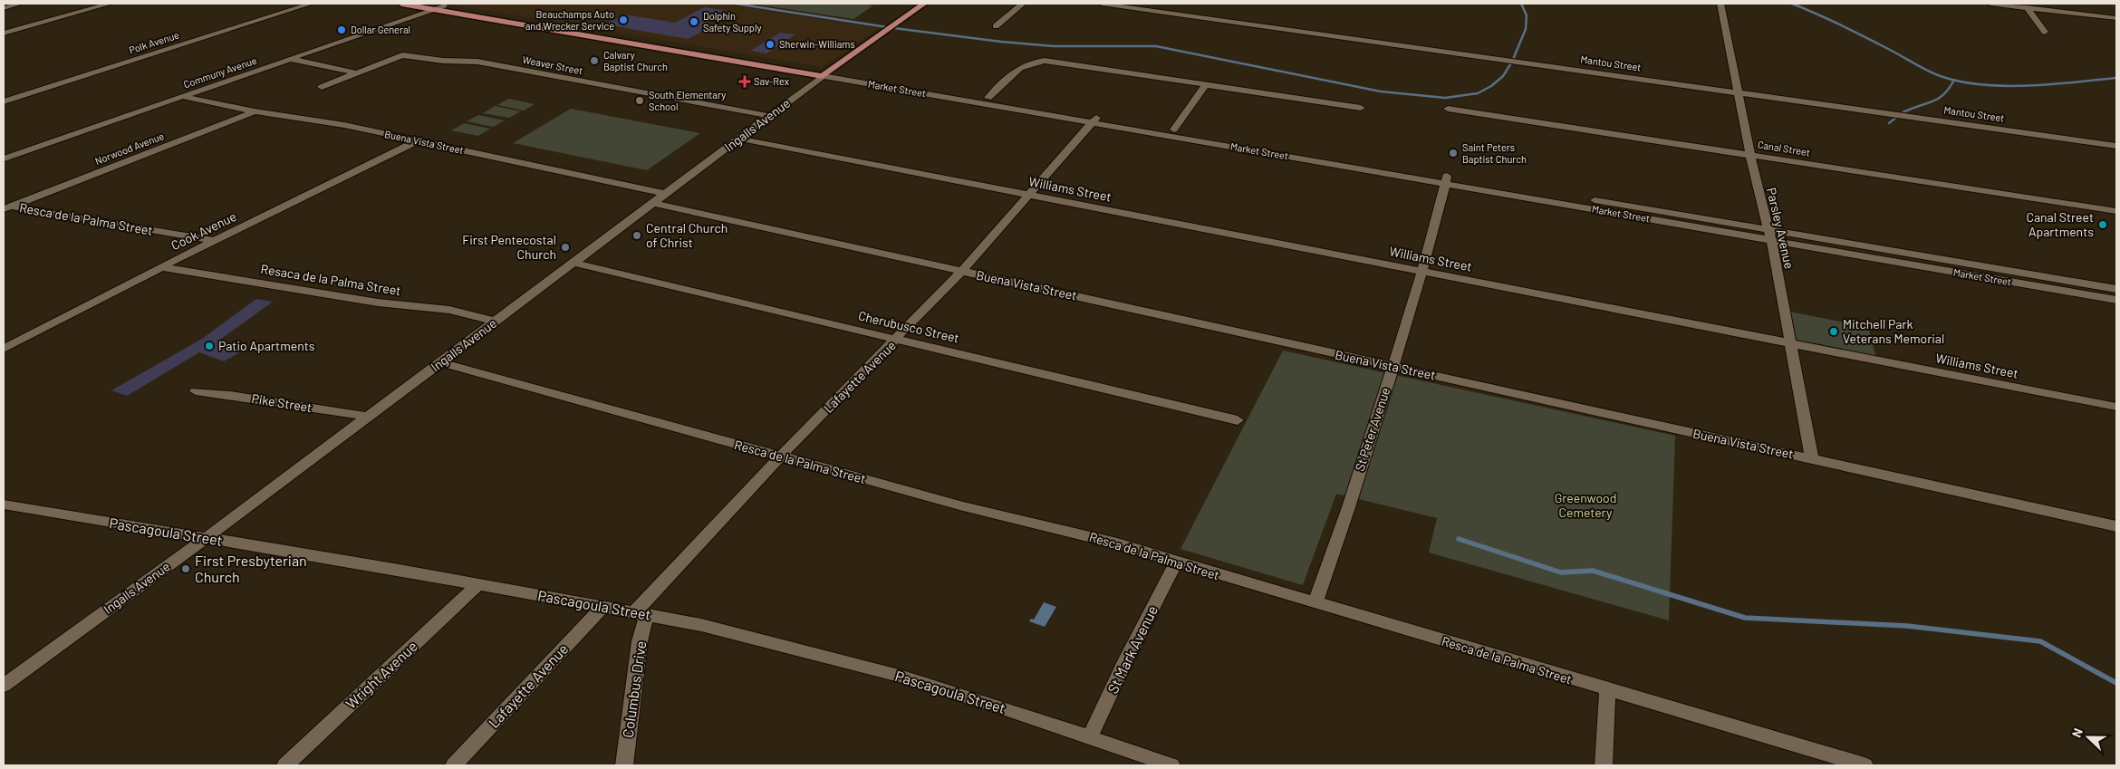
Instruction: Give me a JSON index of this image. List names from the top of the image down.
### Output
{
  "streets": {
    "main road": ["Market Street", "Ingalls Avenue"],
    "street": [
      "Polk Avenue",
      "Mantou Street",
      "Weaver Street",
      "Communy Avenue",
      "Buena Vista Street",
      "Norwood Avenue",
      "Canal Street",
      "Williams Street",
      "Resca de la Palma Street",
      "Parsley Avenue",
      "Cook Avenue",
      "Resaca de la Palma Street",
      "Cherubusco Street",
      "Lafayette Avenue",
      "Pike Street",
      "St Peter Avenue",
      "Pascagoula Street",
      "St Mark Avenue",
      "Wright Avenue",
      "Columbus Drive"
    ]
  },
  "crossings": [
    ["Mantou Street", "Parsley Avenue"],
    ["Weaver Street", "Ingalls Avenue"],
    ["Communy Avenue", "Market Street"],
    ["Communy Avenue", "Buena Vista Street"],
    ["Market Street", "Ingalls Avenue"],
    ["Market Street", "Parsley Avenue"],
    ["Market Street", "Lafayette Avenue"],
    ["Market Street", "St Peter Avenue"],
    ["Ingalls Avenue", "Buena Vista Street"],
    ["Ingalls Avenue", "Williams Street"],
    ["Ingalls Avenue", "Resca de la Palma Street"],
    ["Ingalls Avenue", "Resaca de la Palma Street"],
    ["Ingalls Avenue", "Cherubusco Street"],
    ["Ingalls Avenue", "Pike Street"],
    ["Ingalls Avenue", "Pascagoula Street"],
    ["Buena Vista Street", "Norwood Avenue"],
    ["Buena Vista Street", "Parsley Avenue"],
    ["Buena Vista Street", "Cook Avenue"],
    ["Buena Vista Street", "Lafayette Avenue"],
    ["Buena Vista Street", "St Peter Avenue"],
    ["Norwood Avenue", "Resca de la Palma Street"],
    ["Canal Street", "Parsley Avenue"],
    ["Williams Street", "Parsley Avenue"],
    ["Williams Street", "Lafayette Avenue"],
    ["Williams Street", "St Peter Avenue"],
    ["Resca de la Palma Street", "Cook Avenue"],
    ["Resca de la Palma Street", "Lafayette Avenue"],
    ["Resca de la Palma Street", "St Peter Avenue"],
    ["Resca de la Palma Street", "St Mark Avenue"],
    ["Cook Avenue", "Resaca de la Palma Street"],
    ["Cherubusco Street", "Lafayette Avenue"],
    ["Lafayette Avenue", "Pascagoula Street"],
    ["Lafayette Avenue", "Columbus Drive"],
    ["Pascagoula Street", "St Mark Avenue"],
    ["Pascagoula Street", "Wright Avenue"],
    ["Pascagoula Street", "Columbus Drive"]
  ],
  "parks": ["Greenwood Cemetery"],
  "places": {
    "other": [
      "Beauchamps Auto and Wrecker Service",
      "Dolphin Safety Supply",
      "Dollar General",
      "Sherwin-Williams",
      "Calvary Baptist Church",
      "South Elementary School",
      "Saint Peters Baptist Church",
      "Canal Street Apartments",
      "Central Church of Christ",
      "First Pentecostal Church",
      "Mitchell Park Veterans Memorial",
      "Patio Apartments",
      "First Presbyterian Church"
    ],
    "health": ["Sav-Rex"]
  },
  "north": "left"
}
